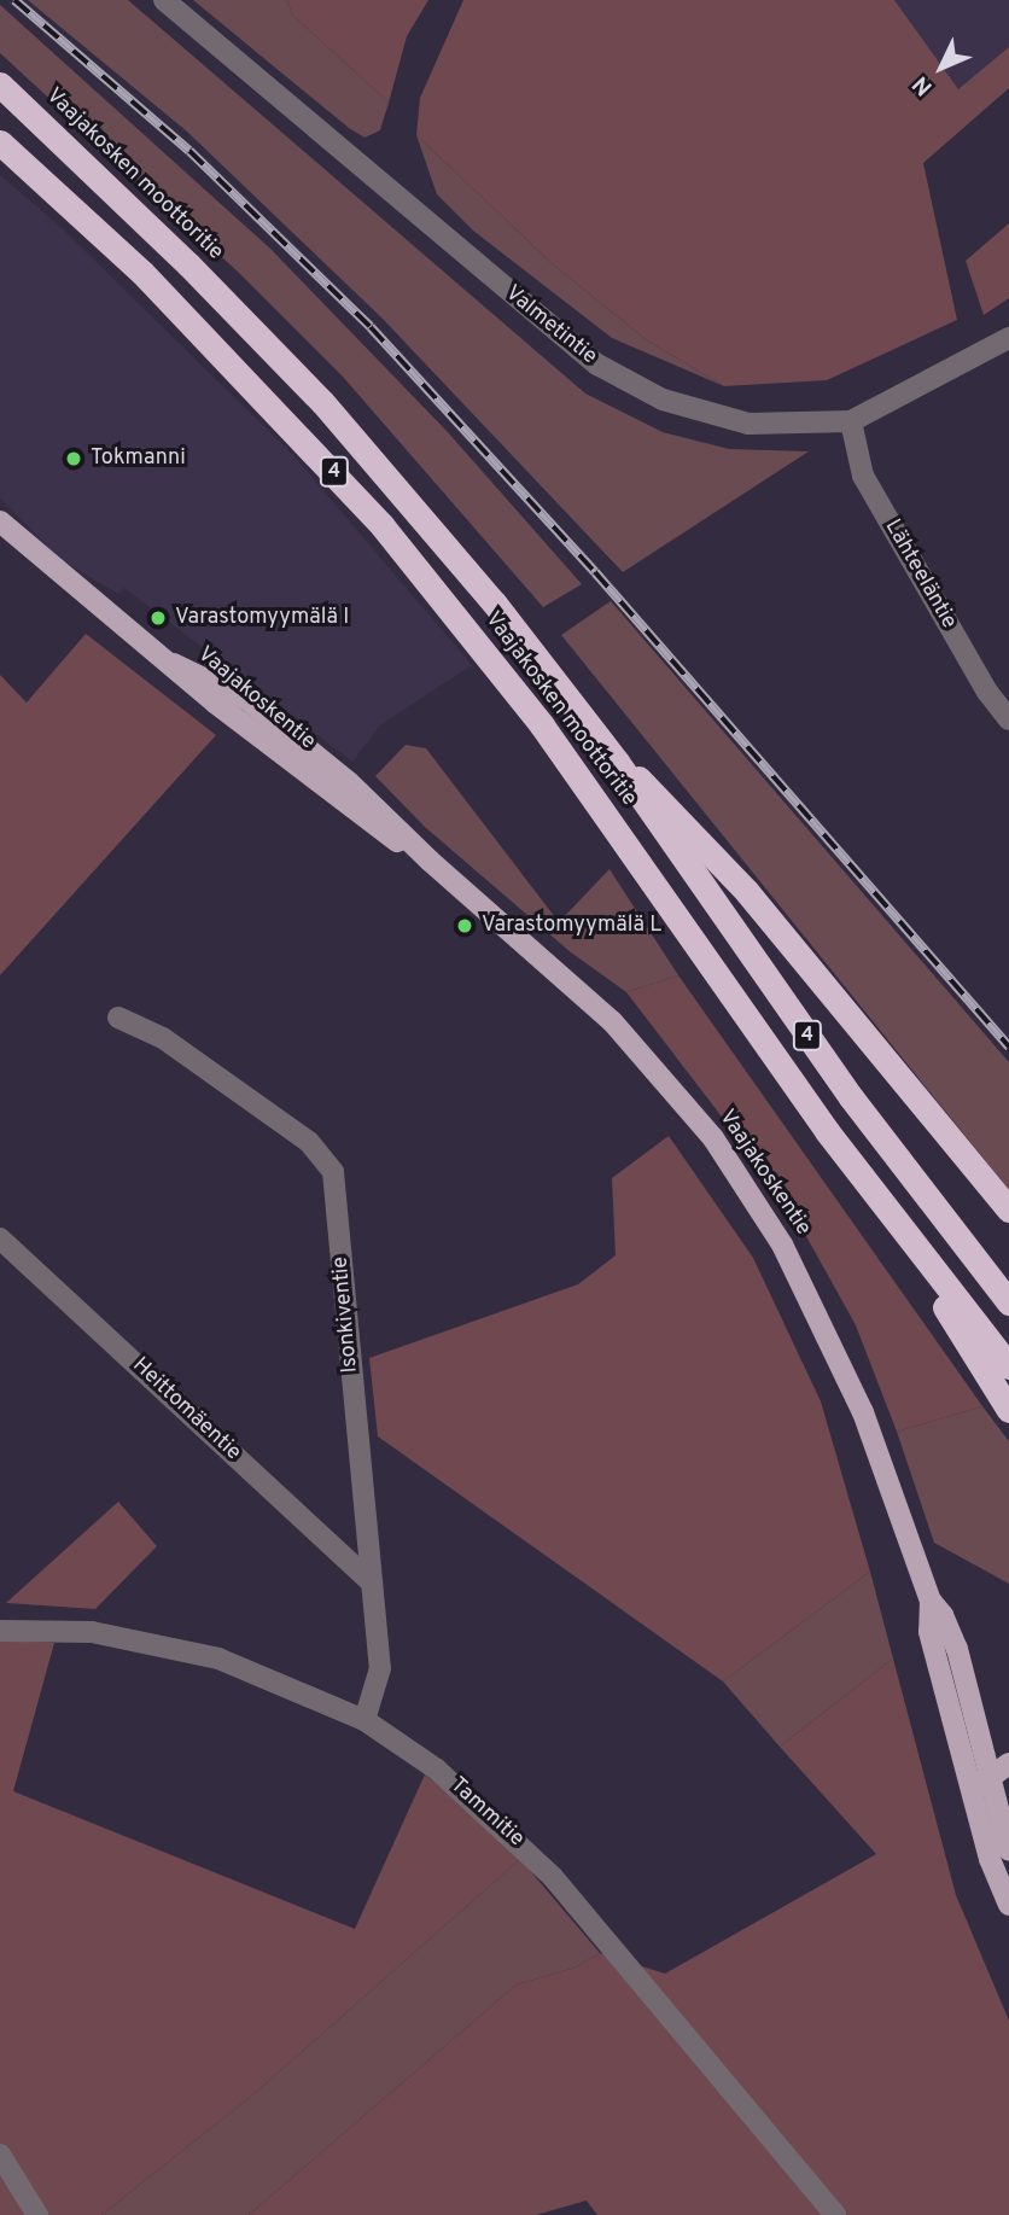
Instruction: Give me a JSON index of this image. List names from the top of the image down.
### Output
{
  "streets": {
    "highway": ["Vaajakosken moottoritie", "4"],
    "main road": ["Vaajakoskentie"],
    "street": [
      "Valmetintie",
      "Lähteeläntie",
      "Isonkiventie",
      "Heittomäentie",
      "Tammitie"
    ]
  },
  "crossings": [
    ["Valmetintie", "Lähteeläntie"],
    ["Isonkiventie", "Heittomäentie"],
    ["Isonkiventie", "Tammitie"]
  ],
  "places": ["Tokmanni", "Varastomyymälä I", "Varastomyymälä L"],
  "north": "bottom left"
}
